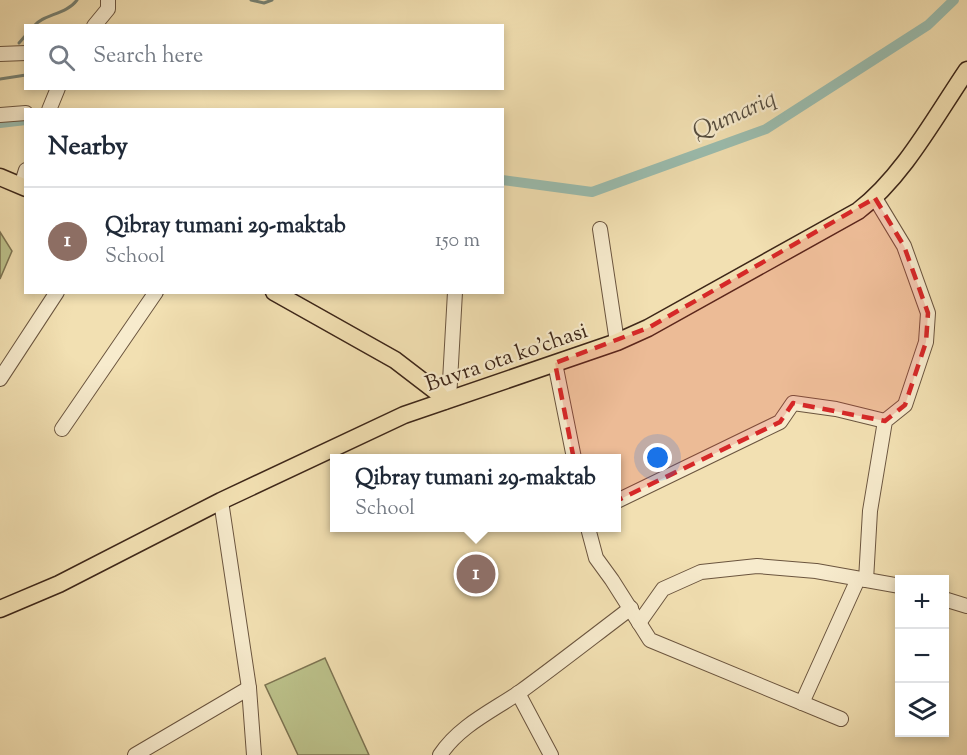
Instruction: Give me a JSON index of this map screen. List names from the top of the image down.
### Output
{
  "streets": {
    "main road": ["Buvra ota ko'chasi"]
  },
  "water": ["Qumariq"],
  "page": {
    "search": "Search here",
    "heading": "Nearby",
    "list": [
      {
        "mark": "1",
        "name": "Qibray tumani 29-maktab",
        "note": "School",
        "value": "150 m"
      }
    ],
    "popup": ["Qibray tumani 29-maktab", "School"],
    "pins": "1",
    "map_buttons": ["+", "−"]
  }
}
